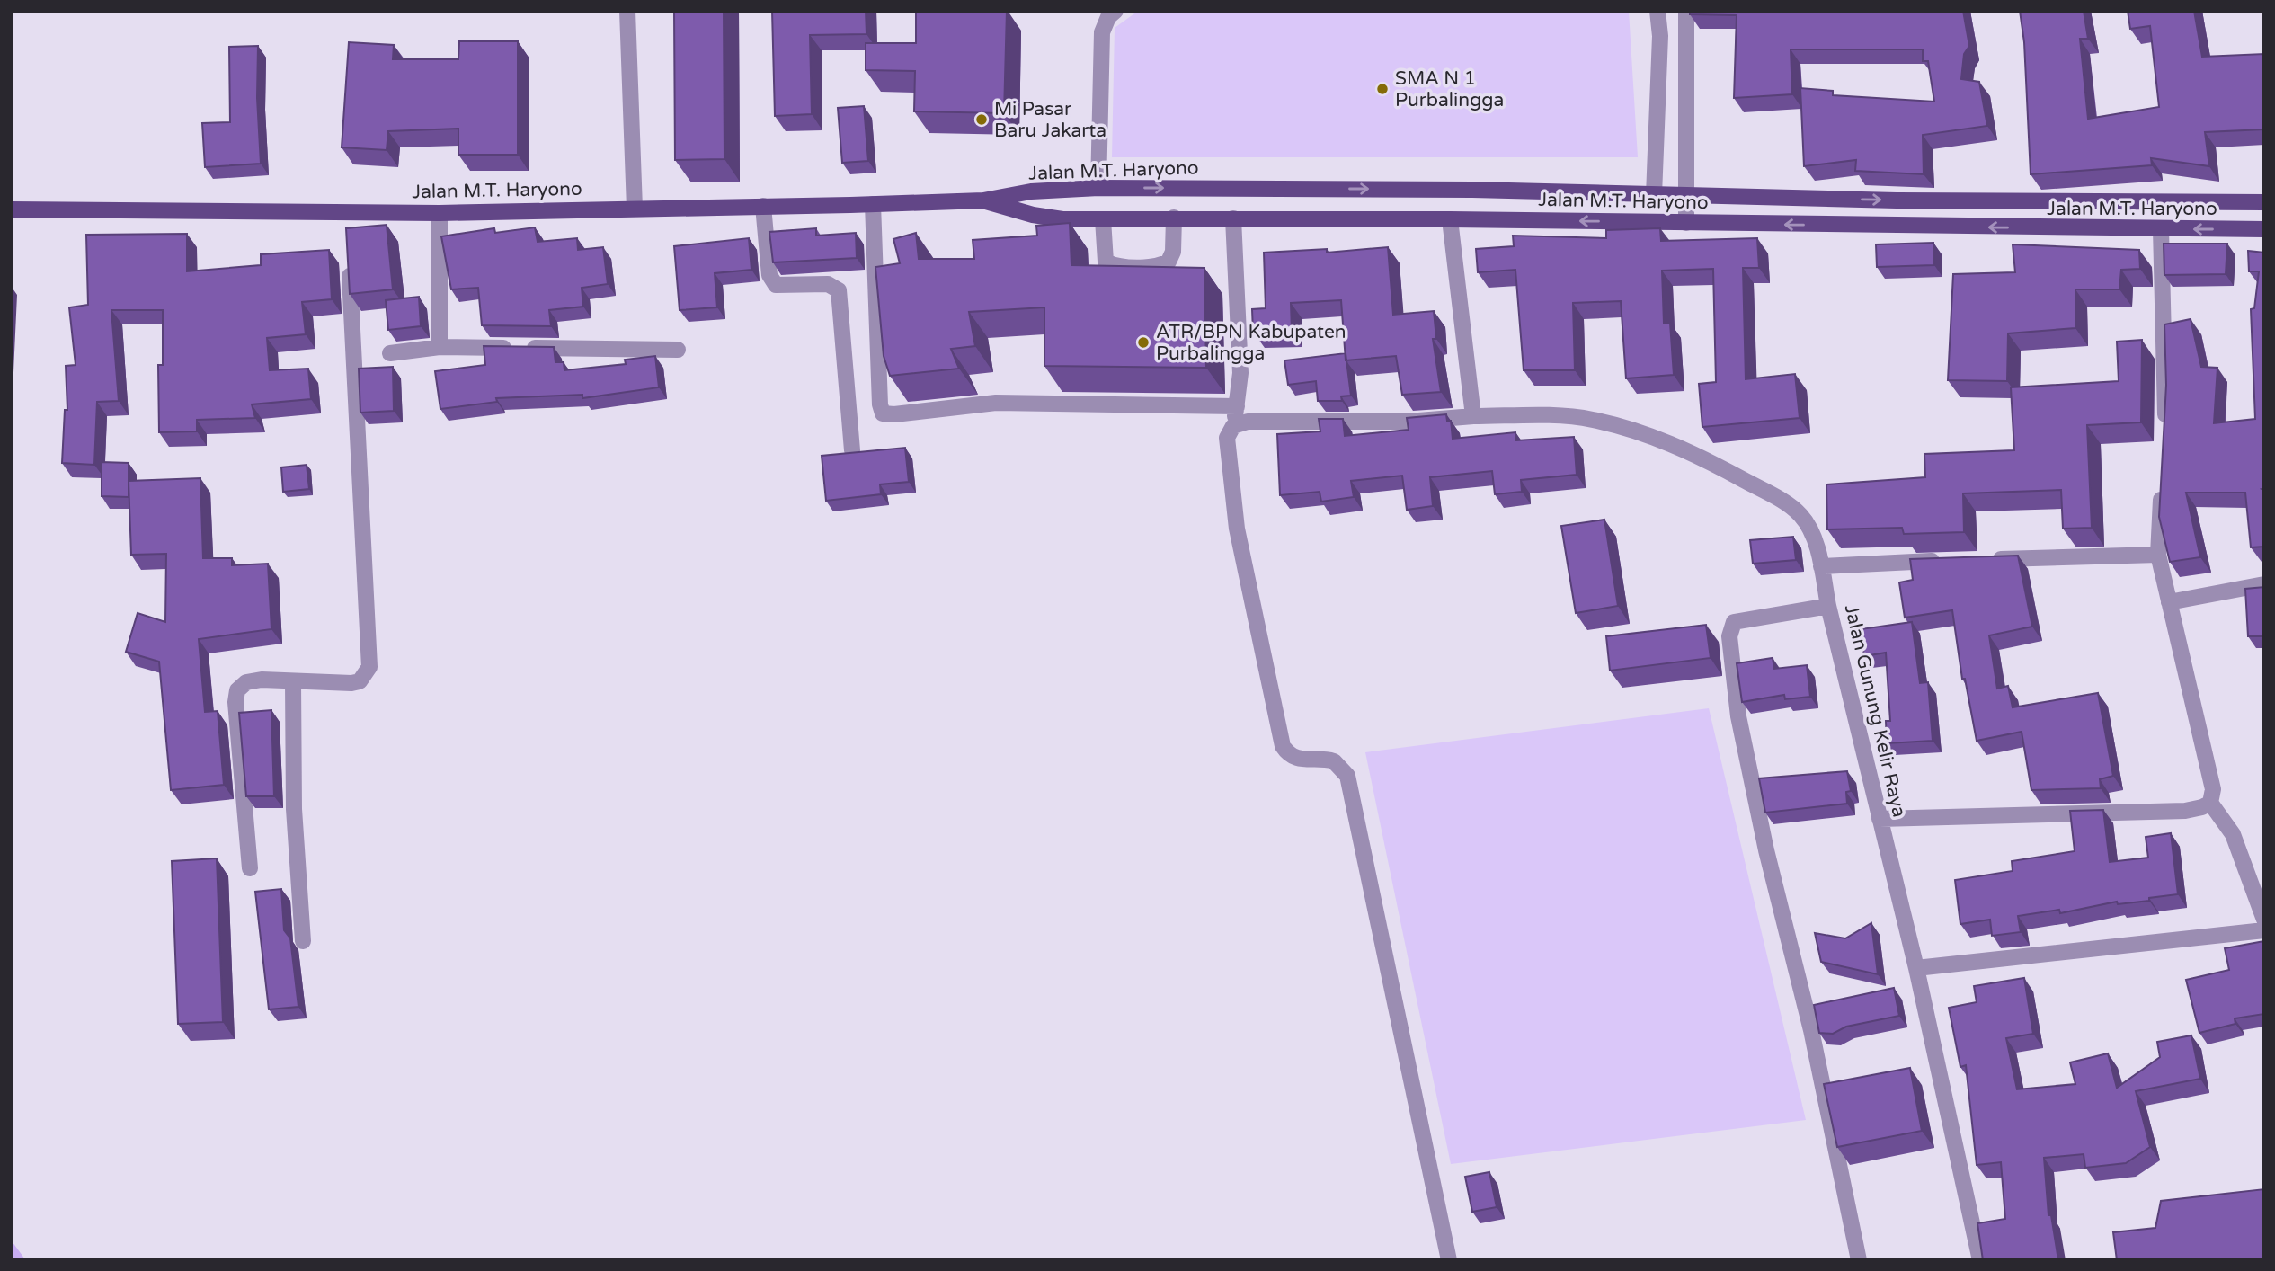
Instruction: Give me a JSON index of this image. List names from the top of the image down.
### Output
{
  "streets": {
    "main road": ["Jalan M.T. Haryono"],
    "street": ["Jalan Gunung Kelir Raya"]
  },
  "places": ["SMA N 1 Purbalingga", "Mi Pasar Baru Jakarta", "ATR/BPN Kabupaten Purbalingga"]
}
